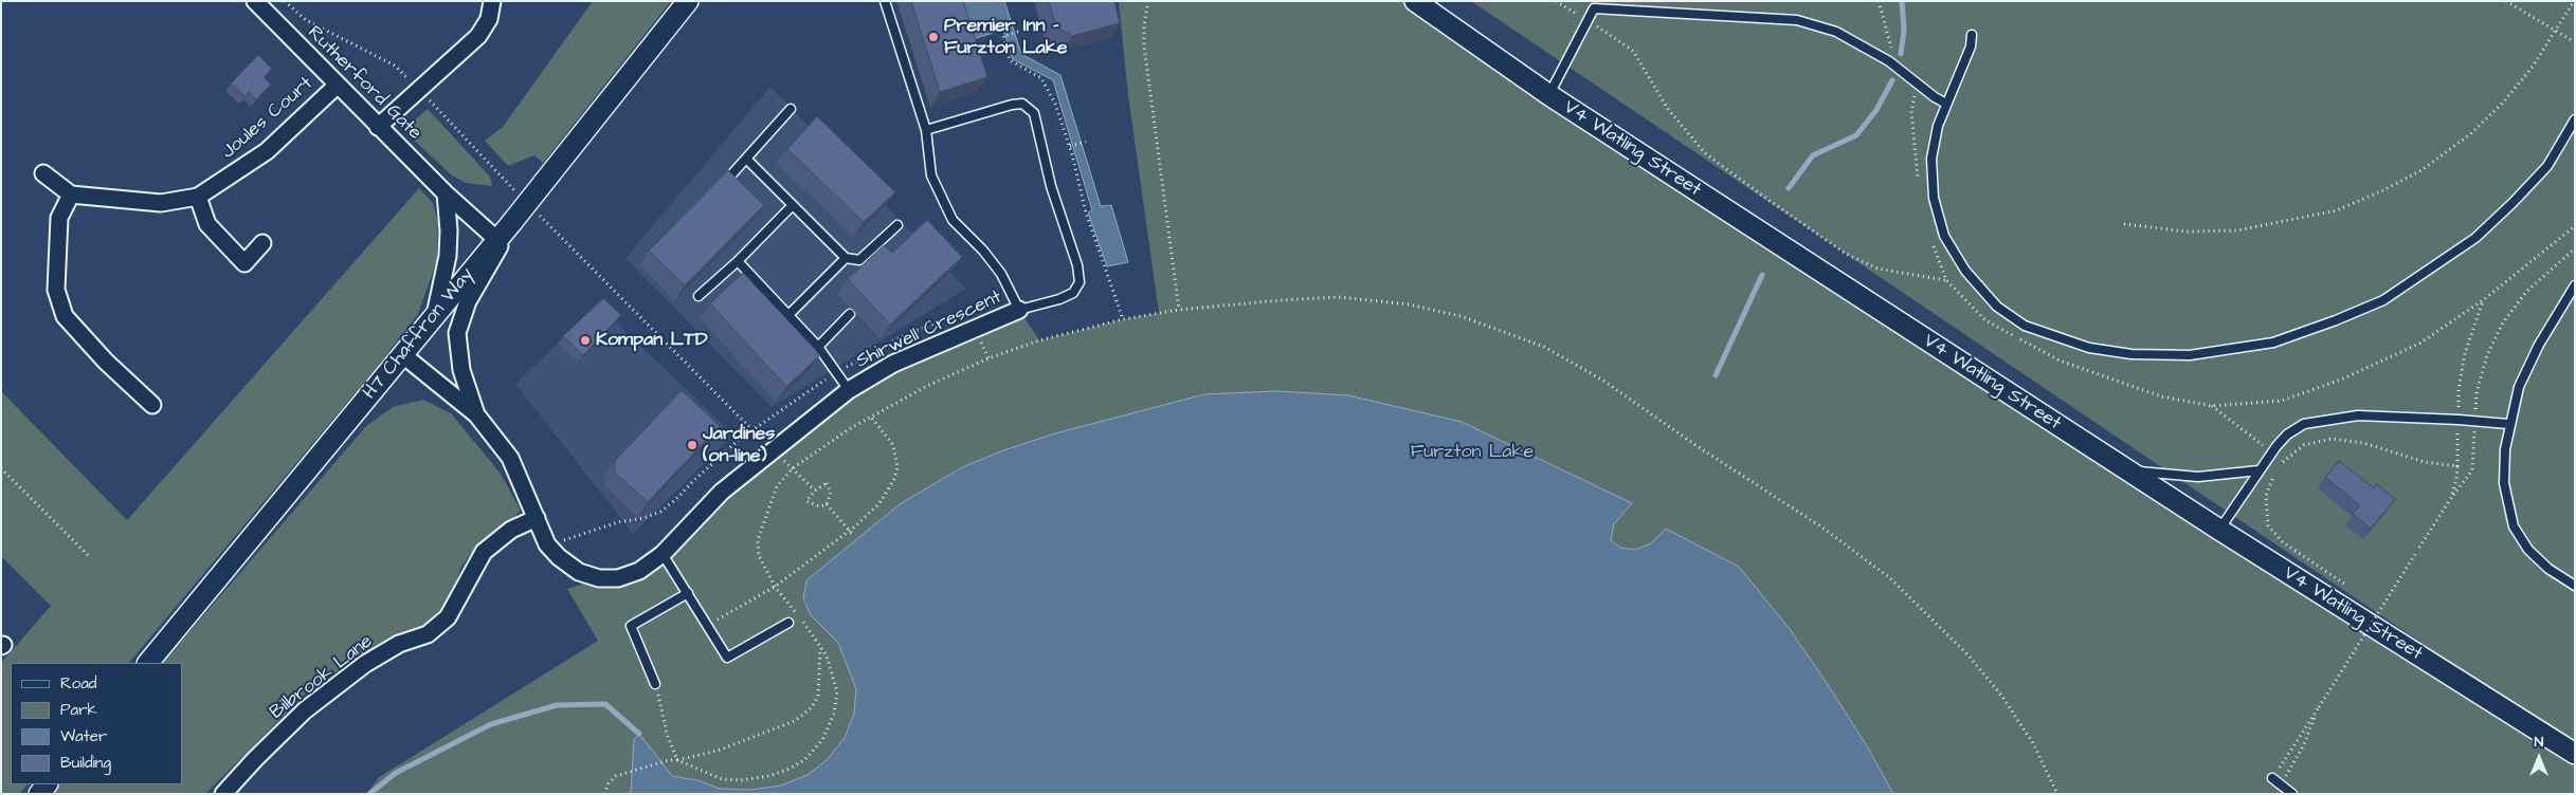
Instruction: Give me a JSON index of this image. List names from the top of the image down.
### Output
{
  "streets": {
    "street": [
      "Rutherford Gate",
      "Joules Court",
      "V4 Watling Street",
      "Shirwell Crescent",
      "H7 Chaffron Way",
      "Bilbrook Lane"
    ]
  },
  "crossings": [
    ["Rutherford Gate", "Joules Court"],
    ["Rutherford Gate", "H7 Chaffron Way"],
    ["Shirwell Crescent", "H7 Chaffron Way"],
    ["Shirwell Crescent", "Bilbrook Lane"]
  ],
  "parks": ["Furzton Lake"],
  "places": ["Premier Inn - Furzton Lake", "Kompan LTD", "Jardines (on-line)"],
  "legend": [
    "Road",
    "Park",
    "Water",
    "Building"
  ],
  "north": "top"
}
